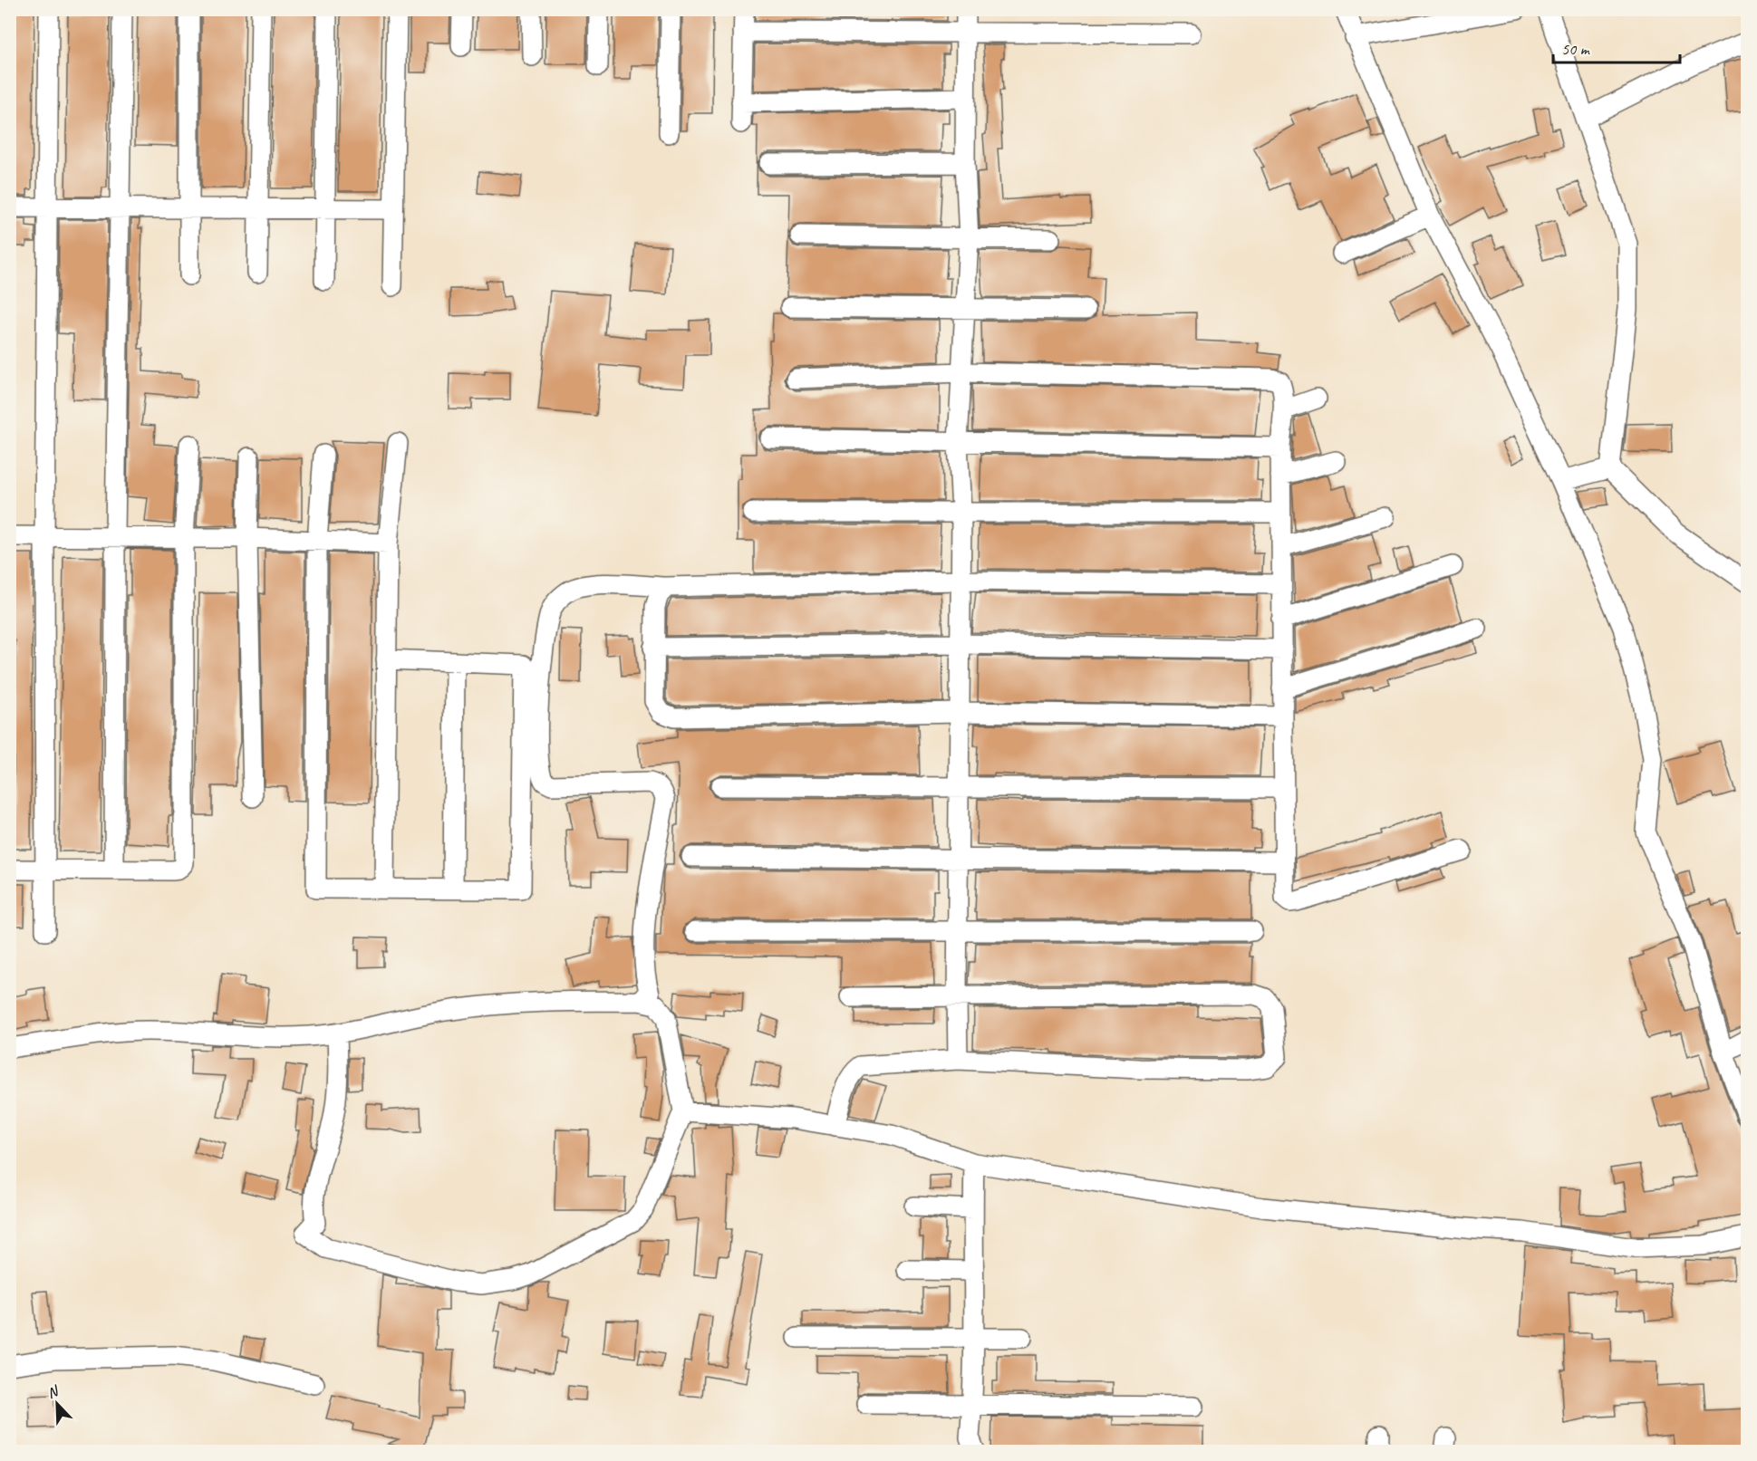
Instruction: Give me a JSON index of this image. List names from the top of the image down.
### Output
{
  "scale_bar": "50 m",
  "north": "top left"
}
